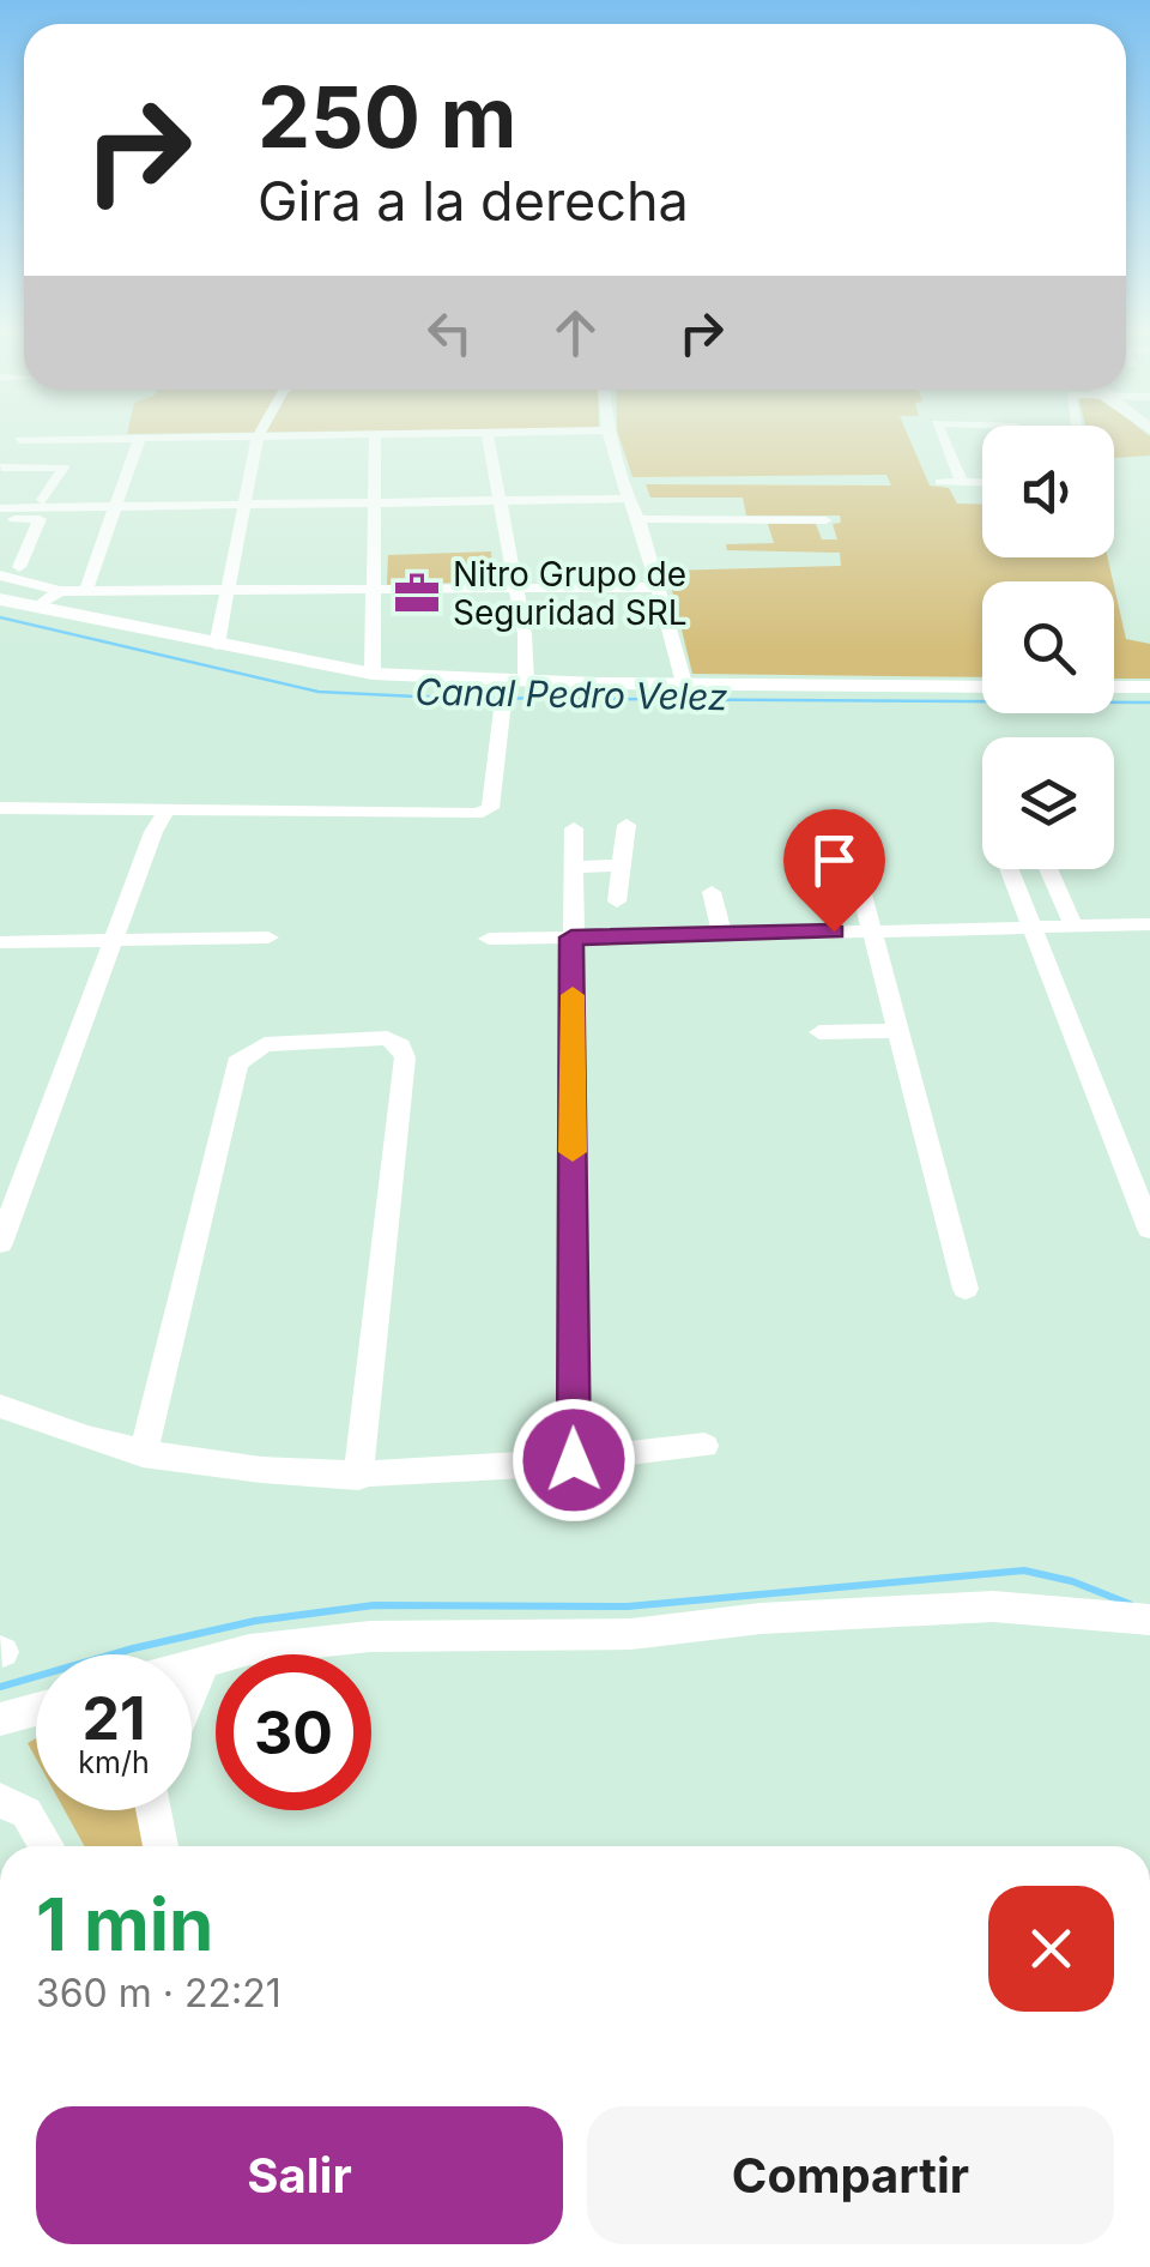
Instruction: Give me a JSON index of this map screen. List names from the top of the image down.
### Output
{
  "water": ["Canal Pedro Velez"],
  "places": {
    "office": ["Nitro Grupo de Seguridad SRL"]
  },
  "page": {
    "turn": ["250 m", "Gira a la derecha"],
    "speed": "21 km/h",
    "limit": "30",
    "heading": ["1 min", "360 m · 22:21"],
    "buttons": ["Salir", "Compartir"]
  }
}
